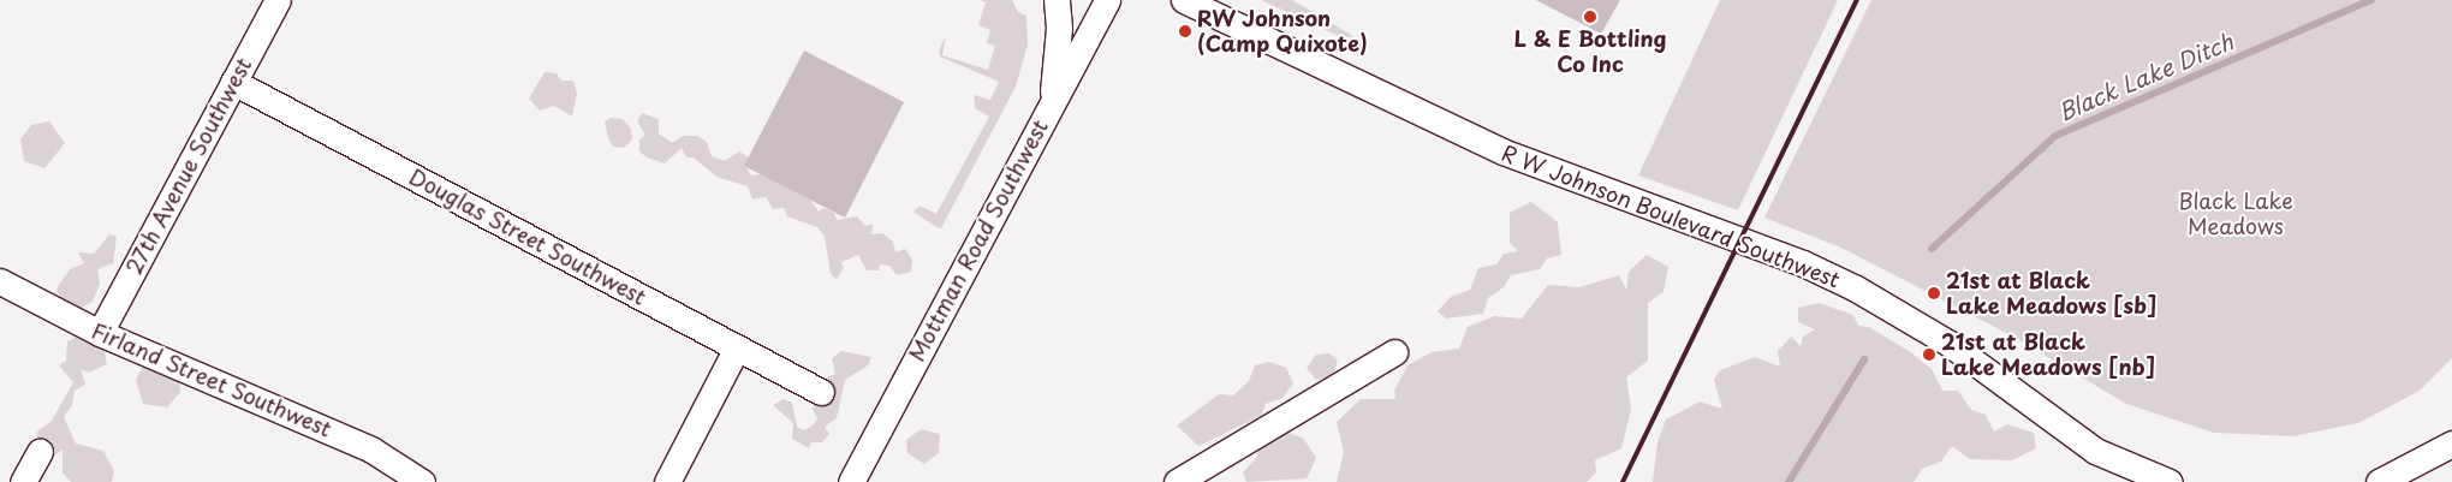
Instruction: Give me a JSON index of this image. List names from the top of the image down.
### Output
{
  "streets": {
    "street": [
      "27th Avenue Southwest",
      "R W Johnson Boulevard Southwest",
      "Douglas Street Southwest",
      "Mottman Road Southwest",
      "Firland Street Southwest"
    ]
  },
  "crossings": [
    ["27th Avenue Southwest", "Douglas Street Southwest"],
    ["27th Avenue Southwest", "Firland Street Southwest"]
  ],
  "water": ["Black Lake Ditch"],
  "parks": ["Black Lake Meadows"],
  "places": [
    "L & E Bottling Co Inc",
    "RW Johnson (Camp Quixote)",
    "21st at Black Lake Meadows [sb]",
    "21st at Black Lake Meadows [nb]"
  ]
}
